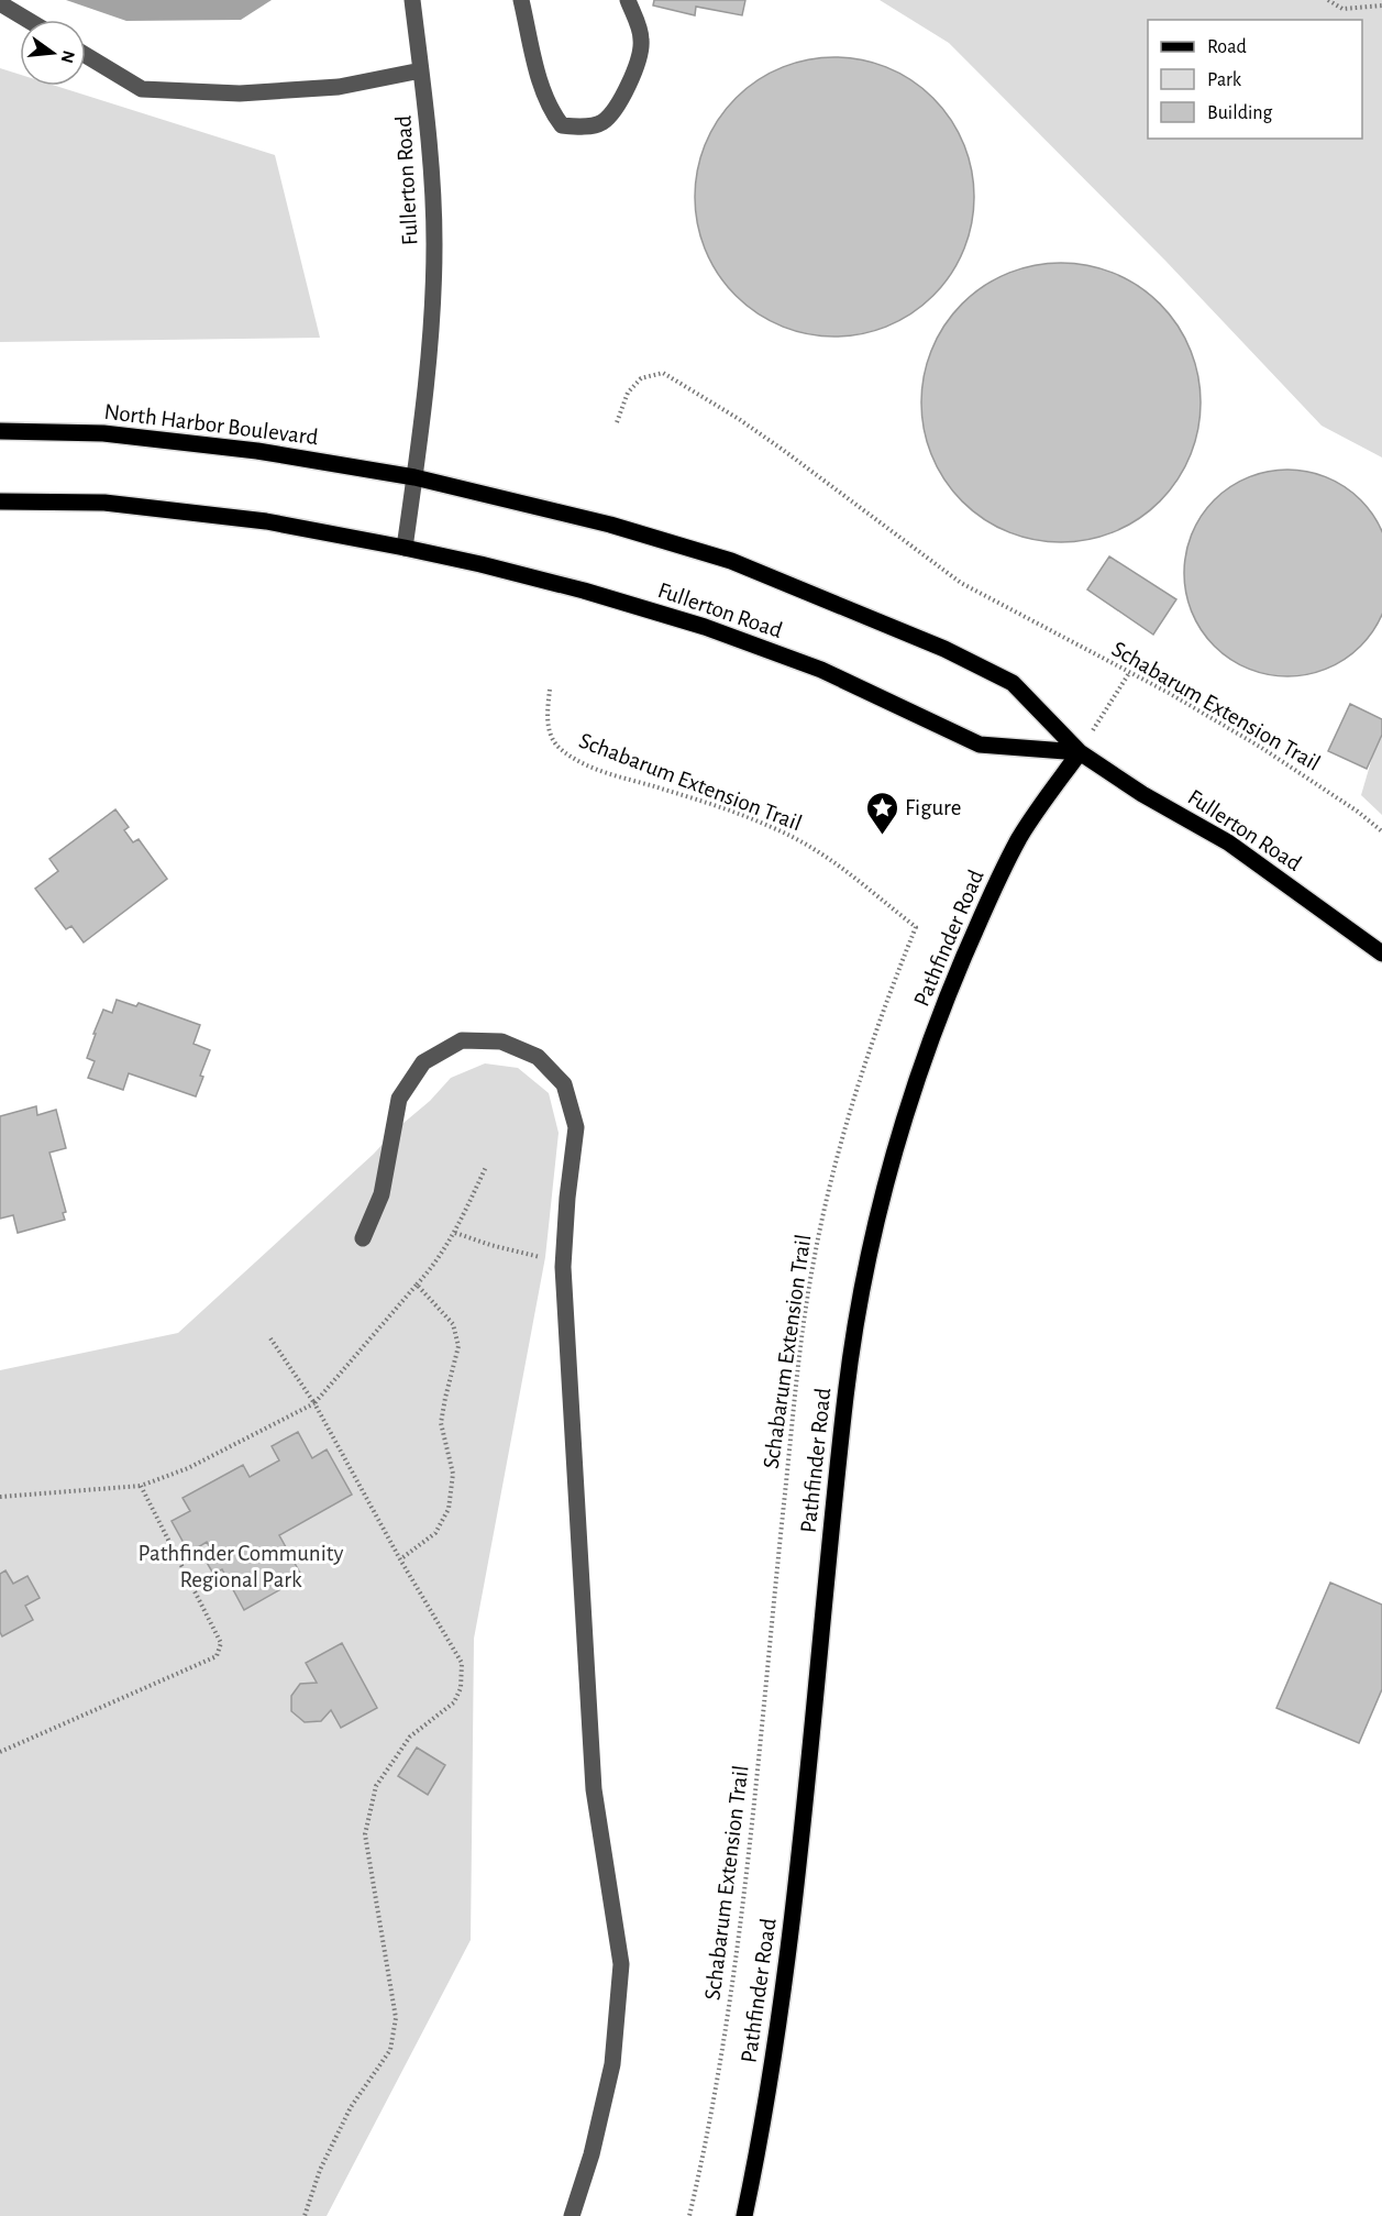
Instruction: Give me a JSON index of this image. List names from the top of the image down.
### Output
{
  "streets": {
    "main road": ["Fullerton Road", "North Harbor Boulevard", "Pathfinder Road"],
    "path": ["Schabarum Extension Trail"]
  },
  "crossings": [
    ["Fullerton Road", "North Harbor Boulevard"],
    ["Fullerton Road", "Pathfinder Road"]
  ],
  "parks": ["Pathfinder Community Regional Park"],
  "places": {
    "place": ["Figure"]
  },
  "legend": ["Road", "Park", "Building"],
  "north": "right"
}
